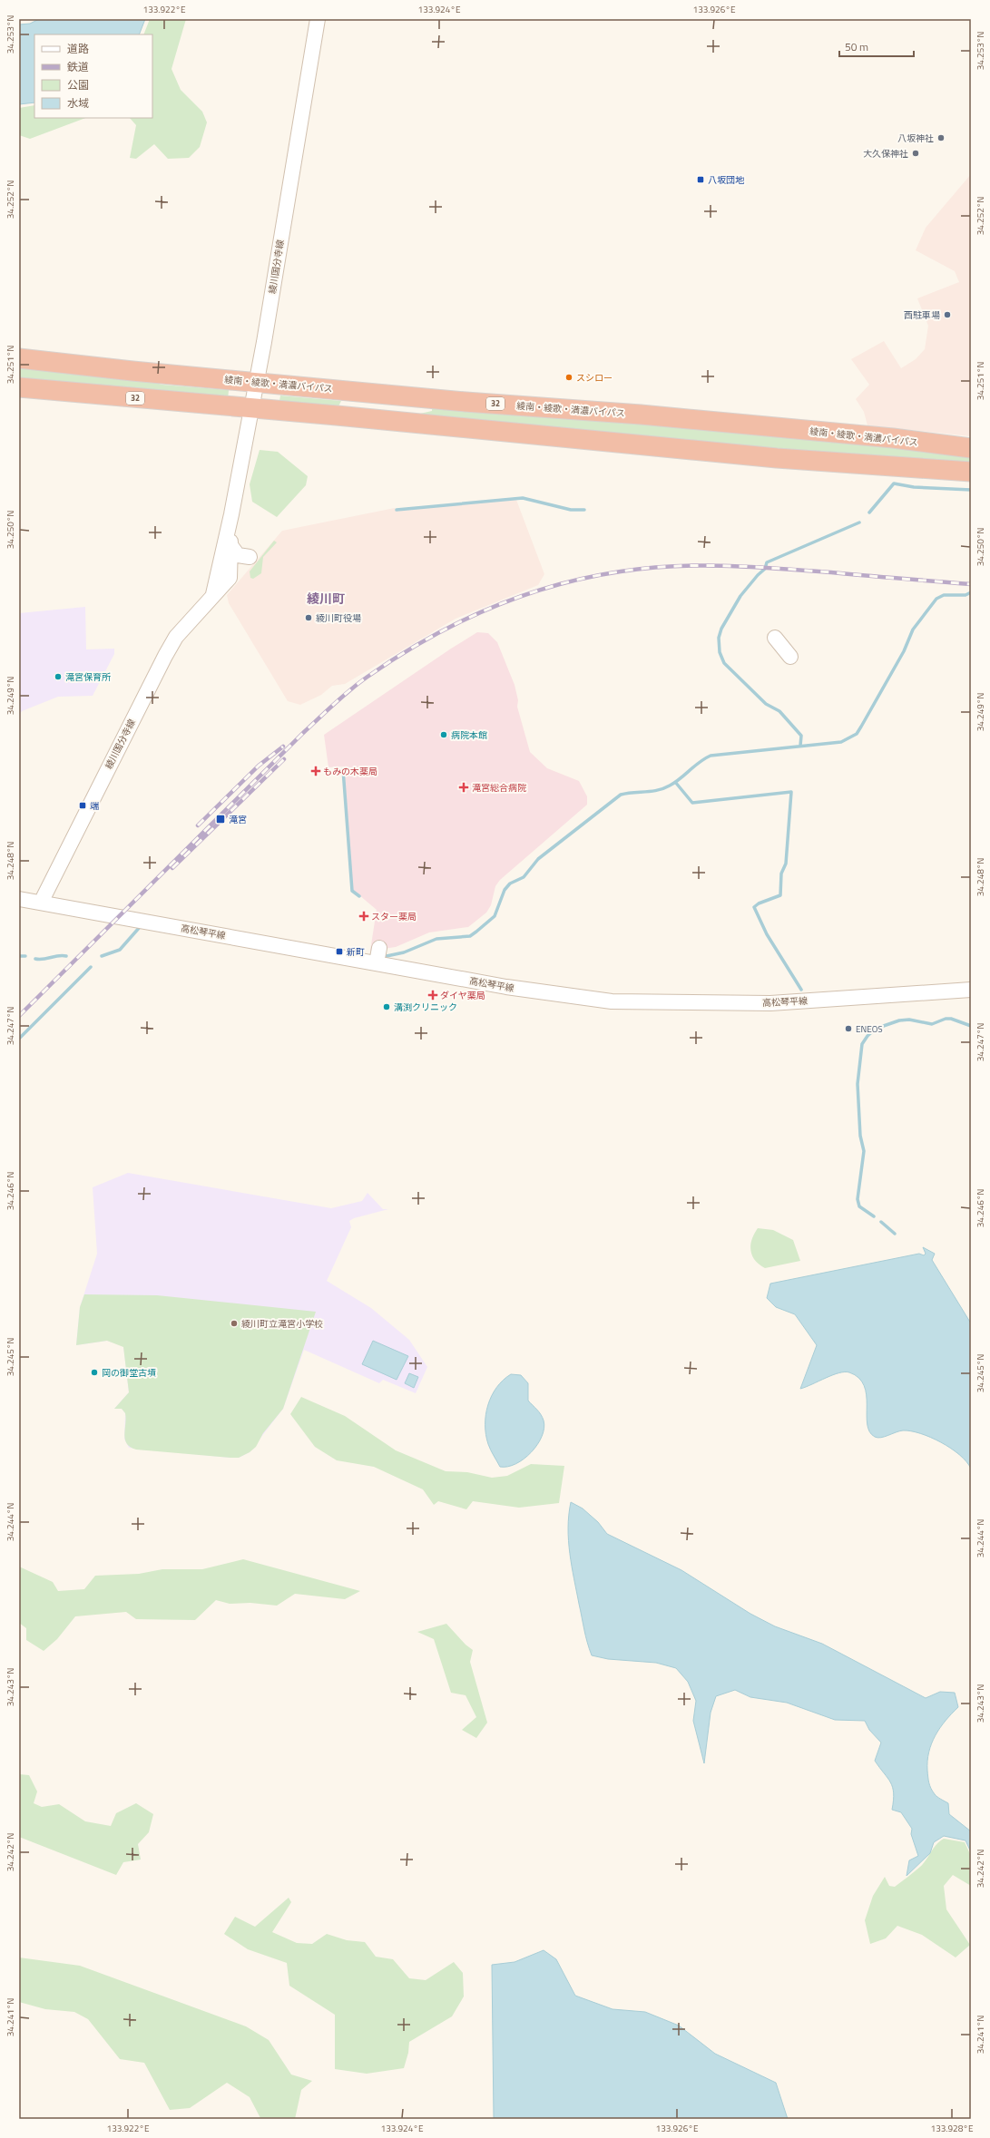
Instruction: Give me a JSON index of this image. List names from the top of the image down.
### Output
{
  "streets": {
    "highway": ["綾南・綾歌・満濃バイパス", "32"],
    "main road": ["綾川国分寺線", "高松琴平線"]
  },
  "crossings": [
    ["綾川国分寺線", "綾南・綾歌・満濃バイパス"],
    ["綾川国分寺線", "32"],
    ["綾川国分寺線", "高松琴平線"]
  ],
  "districts": ["綾川町"],
  "places": {
    "other": [
      "八坂神社",
      "大久保神社",
      "西駐車場",
      "スシロー",
      "綾川町役場",
      "滝宮保育所",
      "病院本館",
      "溝渕クリニック",
      "ENEOS",
      "綾川町立滝宮小学校",
      "岡の御堂古墳"
    ],
    "transit": [
      "八坂団地",
      "端",
      "滝宮",
      "新町"
    ],
    "health": [
      "もみの木薬局",
      "滝宮総合病院",
      "スター薬局",
      "ダイヤ薬局"
    ]
  },
  "legend": [
    "道路",
    "鉄道",
    "公園",
    "水域"
  ],
  "scale_bar": "50 m",
  "coordinates": [
    "133.922°E",
    "133.924°E",
    "133.926°E",
    "34.253°N",
    "34.252°N",
    "34.251°N",
    "34.250°N",
    "34.249°N",
    "34.248°N",
    "34.247°N",
    "34.246°N",
    "34.245°N",
    "34.244°N",
    "34.243°N",
    "34.242°N",
    "34.241°N",
    "133.928°E"
  ]
}
